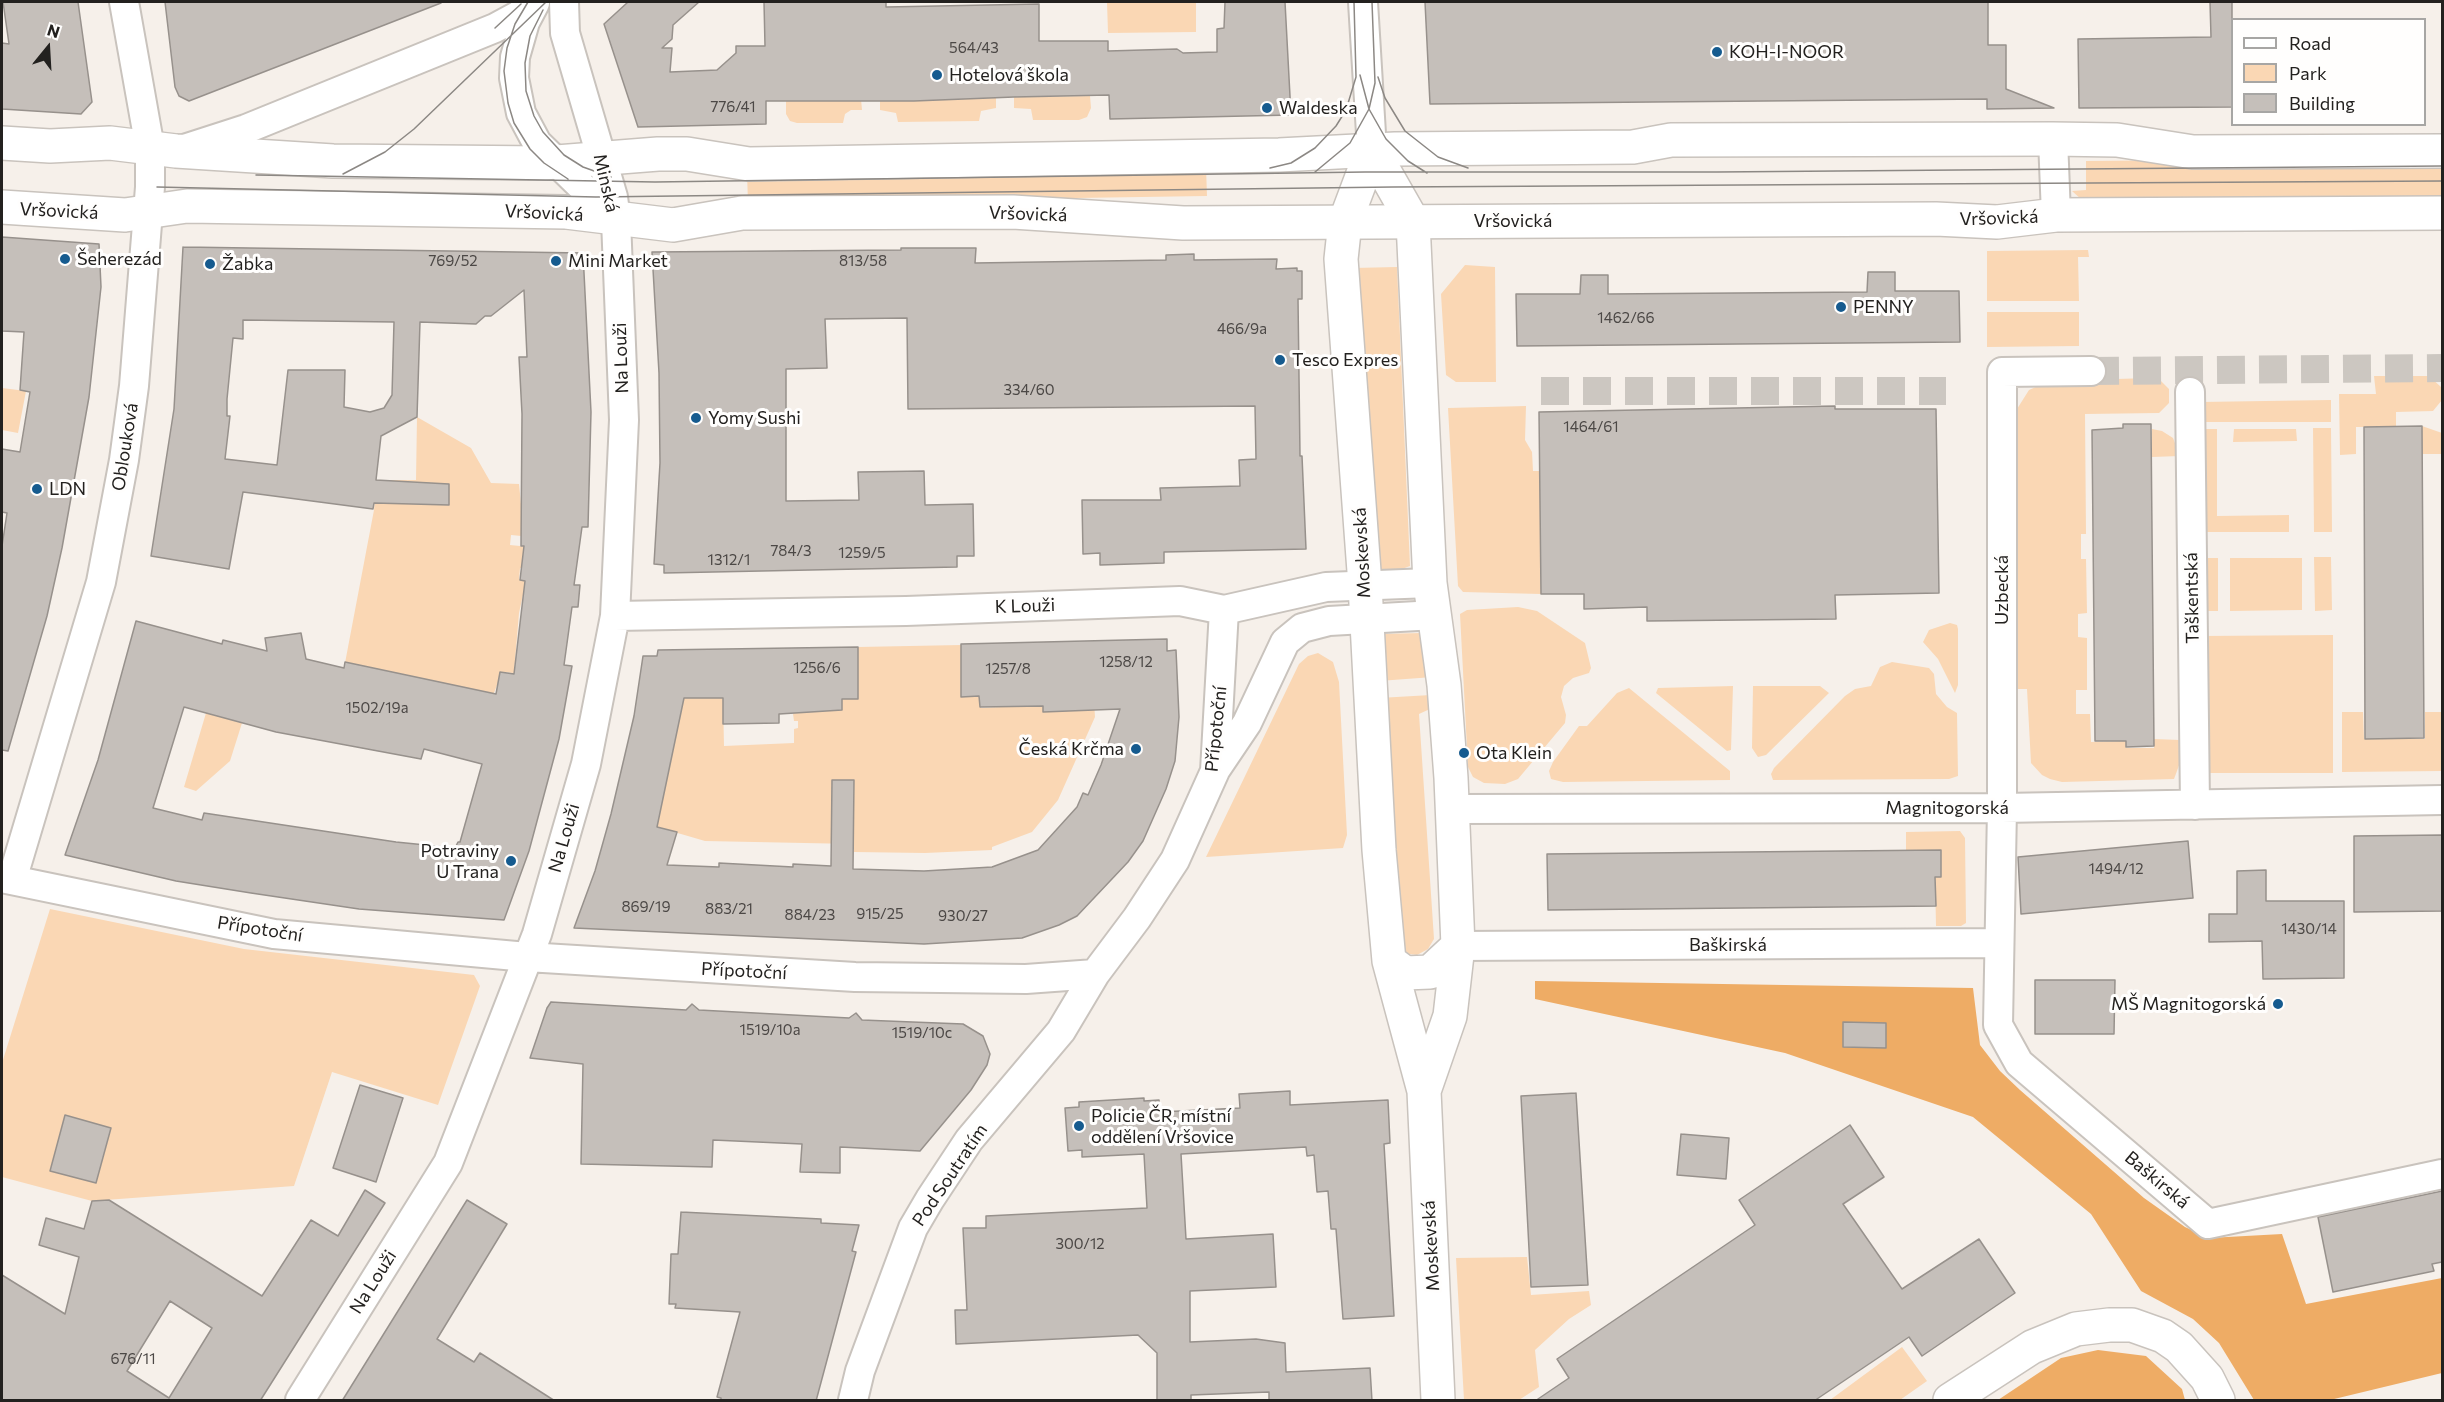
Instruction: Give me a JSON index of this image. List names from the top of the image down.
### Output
{
  "streets": {
    "main road": ["Vršovická", "Moskevská"],
    "street": [
      "Minská",
      "Na Louži",
      "Oblouková",
      "Uzbecká",
      "Taškentská",
      "K Louži",
      "Přípotoční",
      "Magnitogorská",
      "Baškirská",
      "Pod Soutratím"
    ]
  },
  "crossings": [
    ["Minská", "Vršovická"],
    ["Minská", "Na Louži"],
    ["Minská", "Oblouková"],
    ["Vršovická", "Na Louži"],
    ["Vršovická", "Oblouková"],
    ["Vršovická", "Moskevská"],
    ["Na Louži", "K Louži"],
    ["Na Louži", "Přípotoční"],
    ["Oblouková", "Přípotoční"],
    ["Moskevská", "K Louži"],
    ["Moskevská", "Magnitogorská"],
    ["Moskevská", "Baškirská"],
    ["Uzbecká", "Magnitogorská"],
    ["Uzbecká", "Baškirská"],
    ["Taškentská", "Magnitogorská"],
    ["K Louži", "Přípotoční"],
    ["Přípotoční", "Pod Soutratím"],
    ["Magnitogorská", "Baškirská"]
  ],
  "places": [
    "KOH-I-NOOR",
    "Hotelová škola",
    "Waldeska",
    "Šeherezád",
    "Mini Market",
    "Žabka",
    "PENNY",
    "Tesco Expres",
    "Yomy Sushi",
    "LDN",
    "Česká Krčma",
    "Ota Klein",
    "Potraviny U Trana",
    "MŠ Magnitogorská",
    "Policie ČR, místní oddělení Vršovice"
  ],
  "house_numbers": [
    "564/43",
    "776/41",
    "769/52",
    "813/58",
    "1462/66",
    "466/9a",
    "334/60",
    "1464/61",
    "784/3",
    "1259/5",
    "1312/1",
    "1258/12",
    "1256/6",
    "1257/8",
    "1502/19a",
    "1494/12",
    "869/19",
    "883/21",
    "915/25",
    "884/23",
    "930/27",
    "1430/14",
    "1519/10a",
    "1519/10c",
    "300/12",
    "676/11"
  ],
  "legend": ["Road", "Park", "Building"],
  "north": "top"
}
